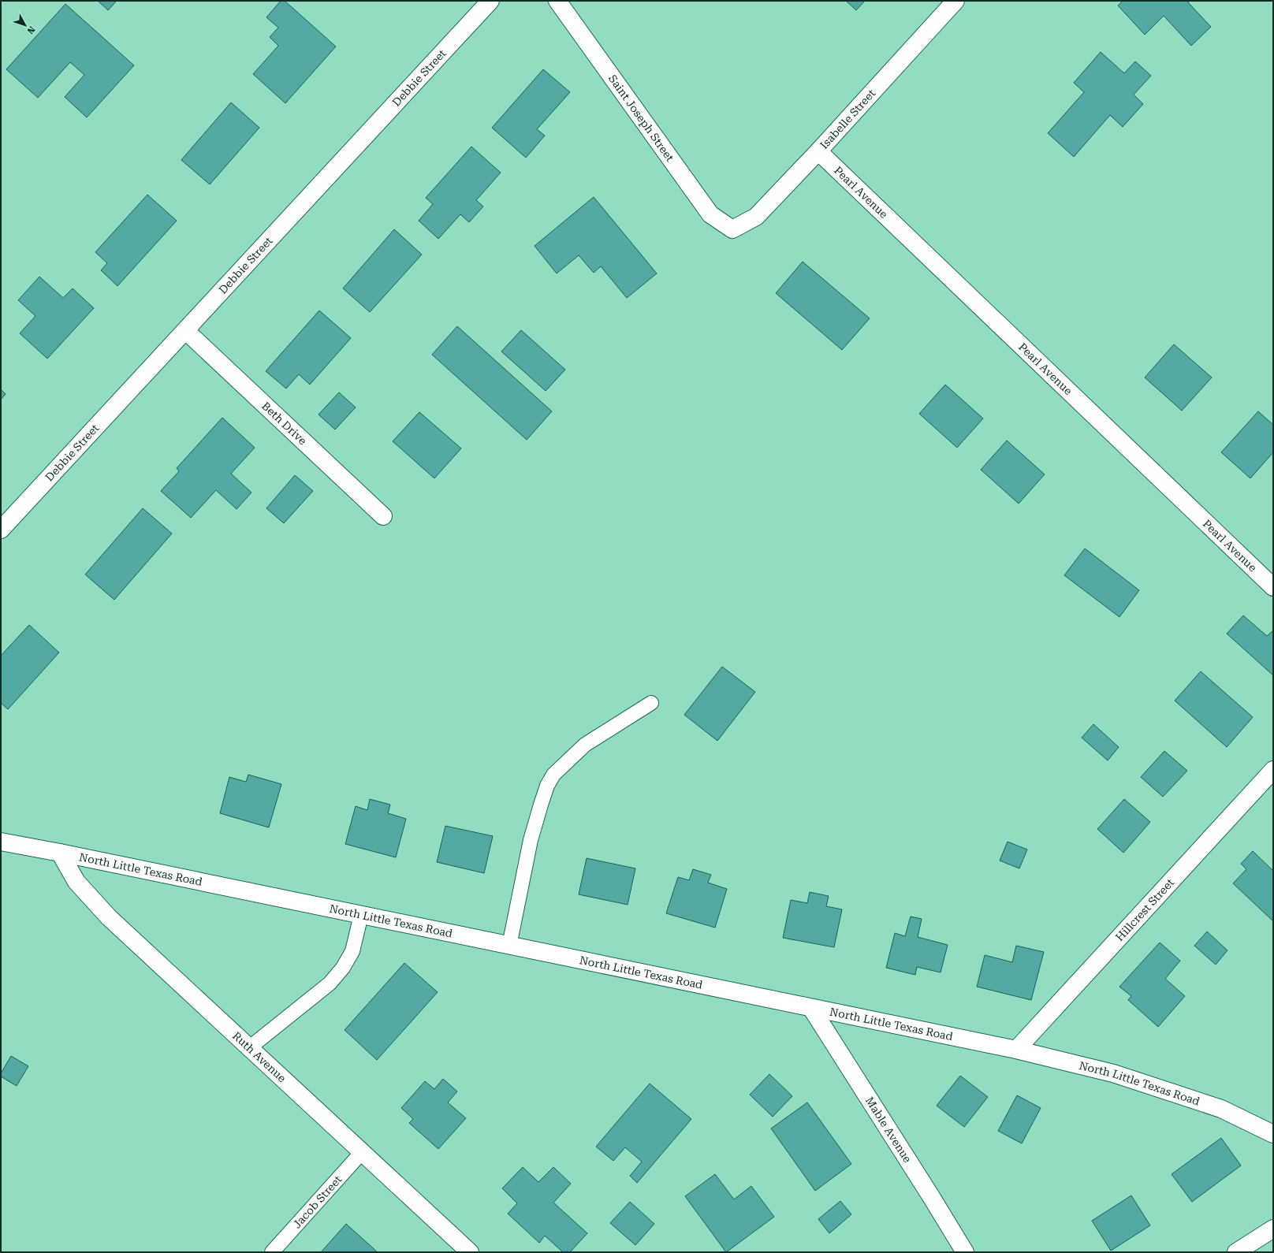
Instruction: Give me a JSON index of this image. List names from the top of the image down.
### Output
{
  "streets": {
    "street": [
      "Debbie Street",
      "Saint Joseph Street",
      "Isabelle Street",
      "Pearl Avenue",
      "Beth Drive",
      "North Little Texas Road",
      "Hillcrest Street",
      "Ruth Avenue",
      "Mable Avenue"
    ],
    "lane": ["Jacob Street"]
  },
  "crossings": [
    ["Debbie Street", "Beth Drive"],
    ["Saint Joseph Street", "Isabelle Street"],
    ["Isabelle Street", "Pearl Avenue"],
    ["North Little Texas Road", "Hillcrest Street"],
    ["North Little Texas Road", "Ruth Avenue"],
    ["North Little Texas Road", "Mable Avenue"],
    ["Ruth Avenue", "Jacob Street"]
  ],
  "north": "bottom right"
}
